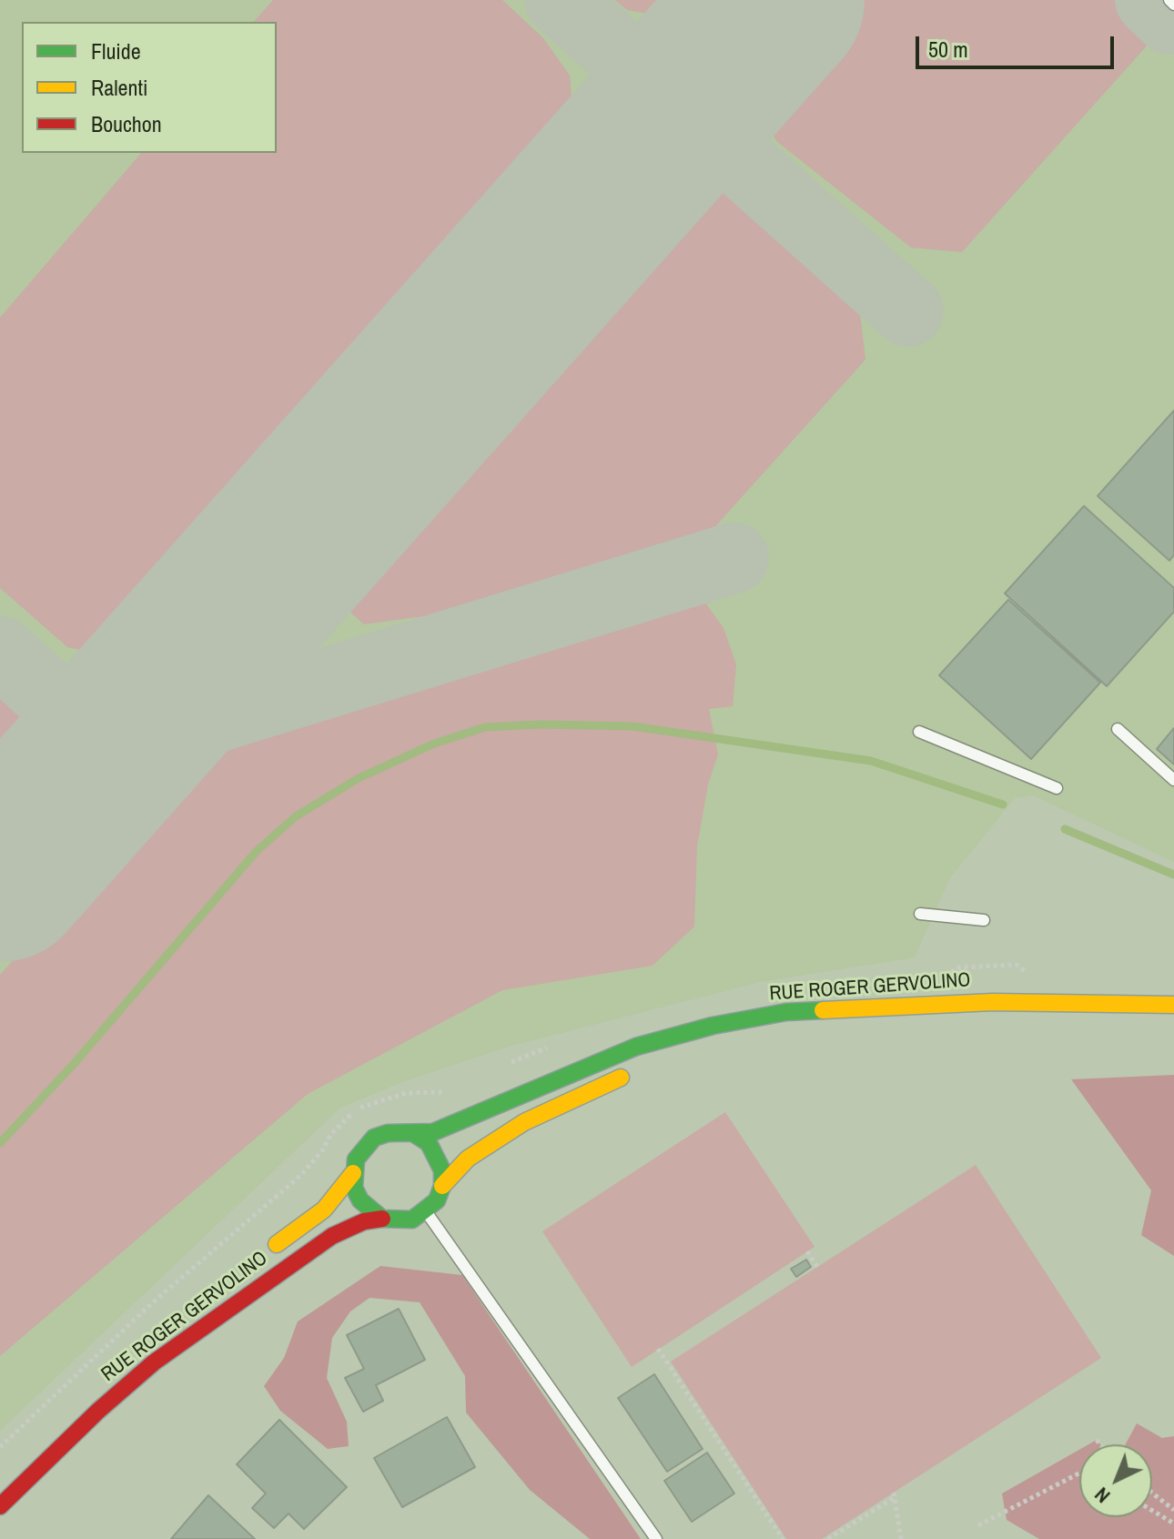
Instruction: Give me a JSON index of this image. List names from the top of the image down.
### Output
{
  "streets": {
    "main road": ["RUE ROGER GERVOLINO"]
  },
  "legend": ["Fluide", "Ralenti", "Bouchon"],
  "scale_bar": "50 m",
  "north": "bottom left"
}
